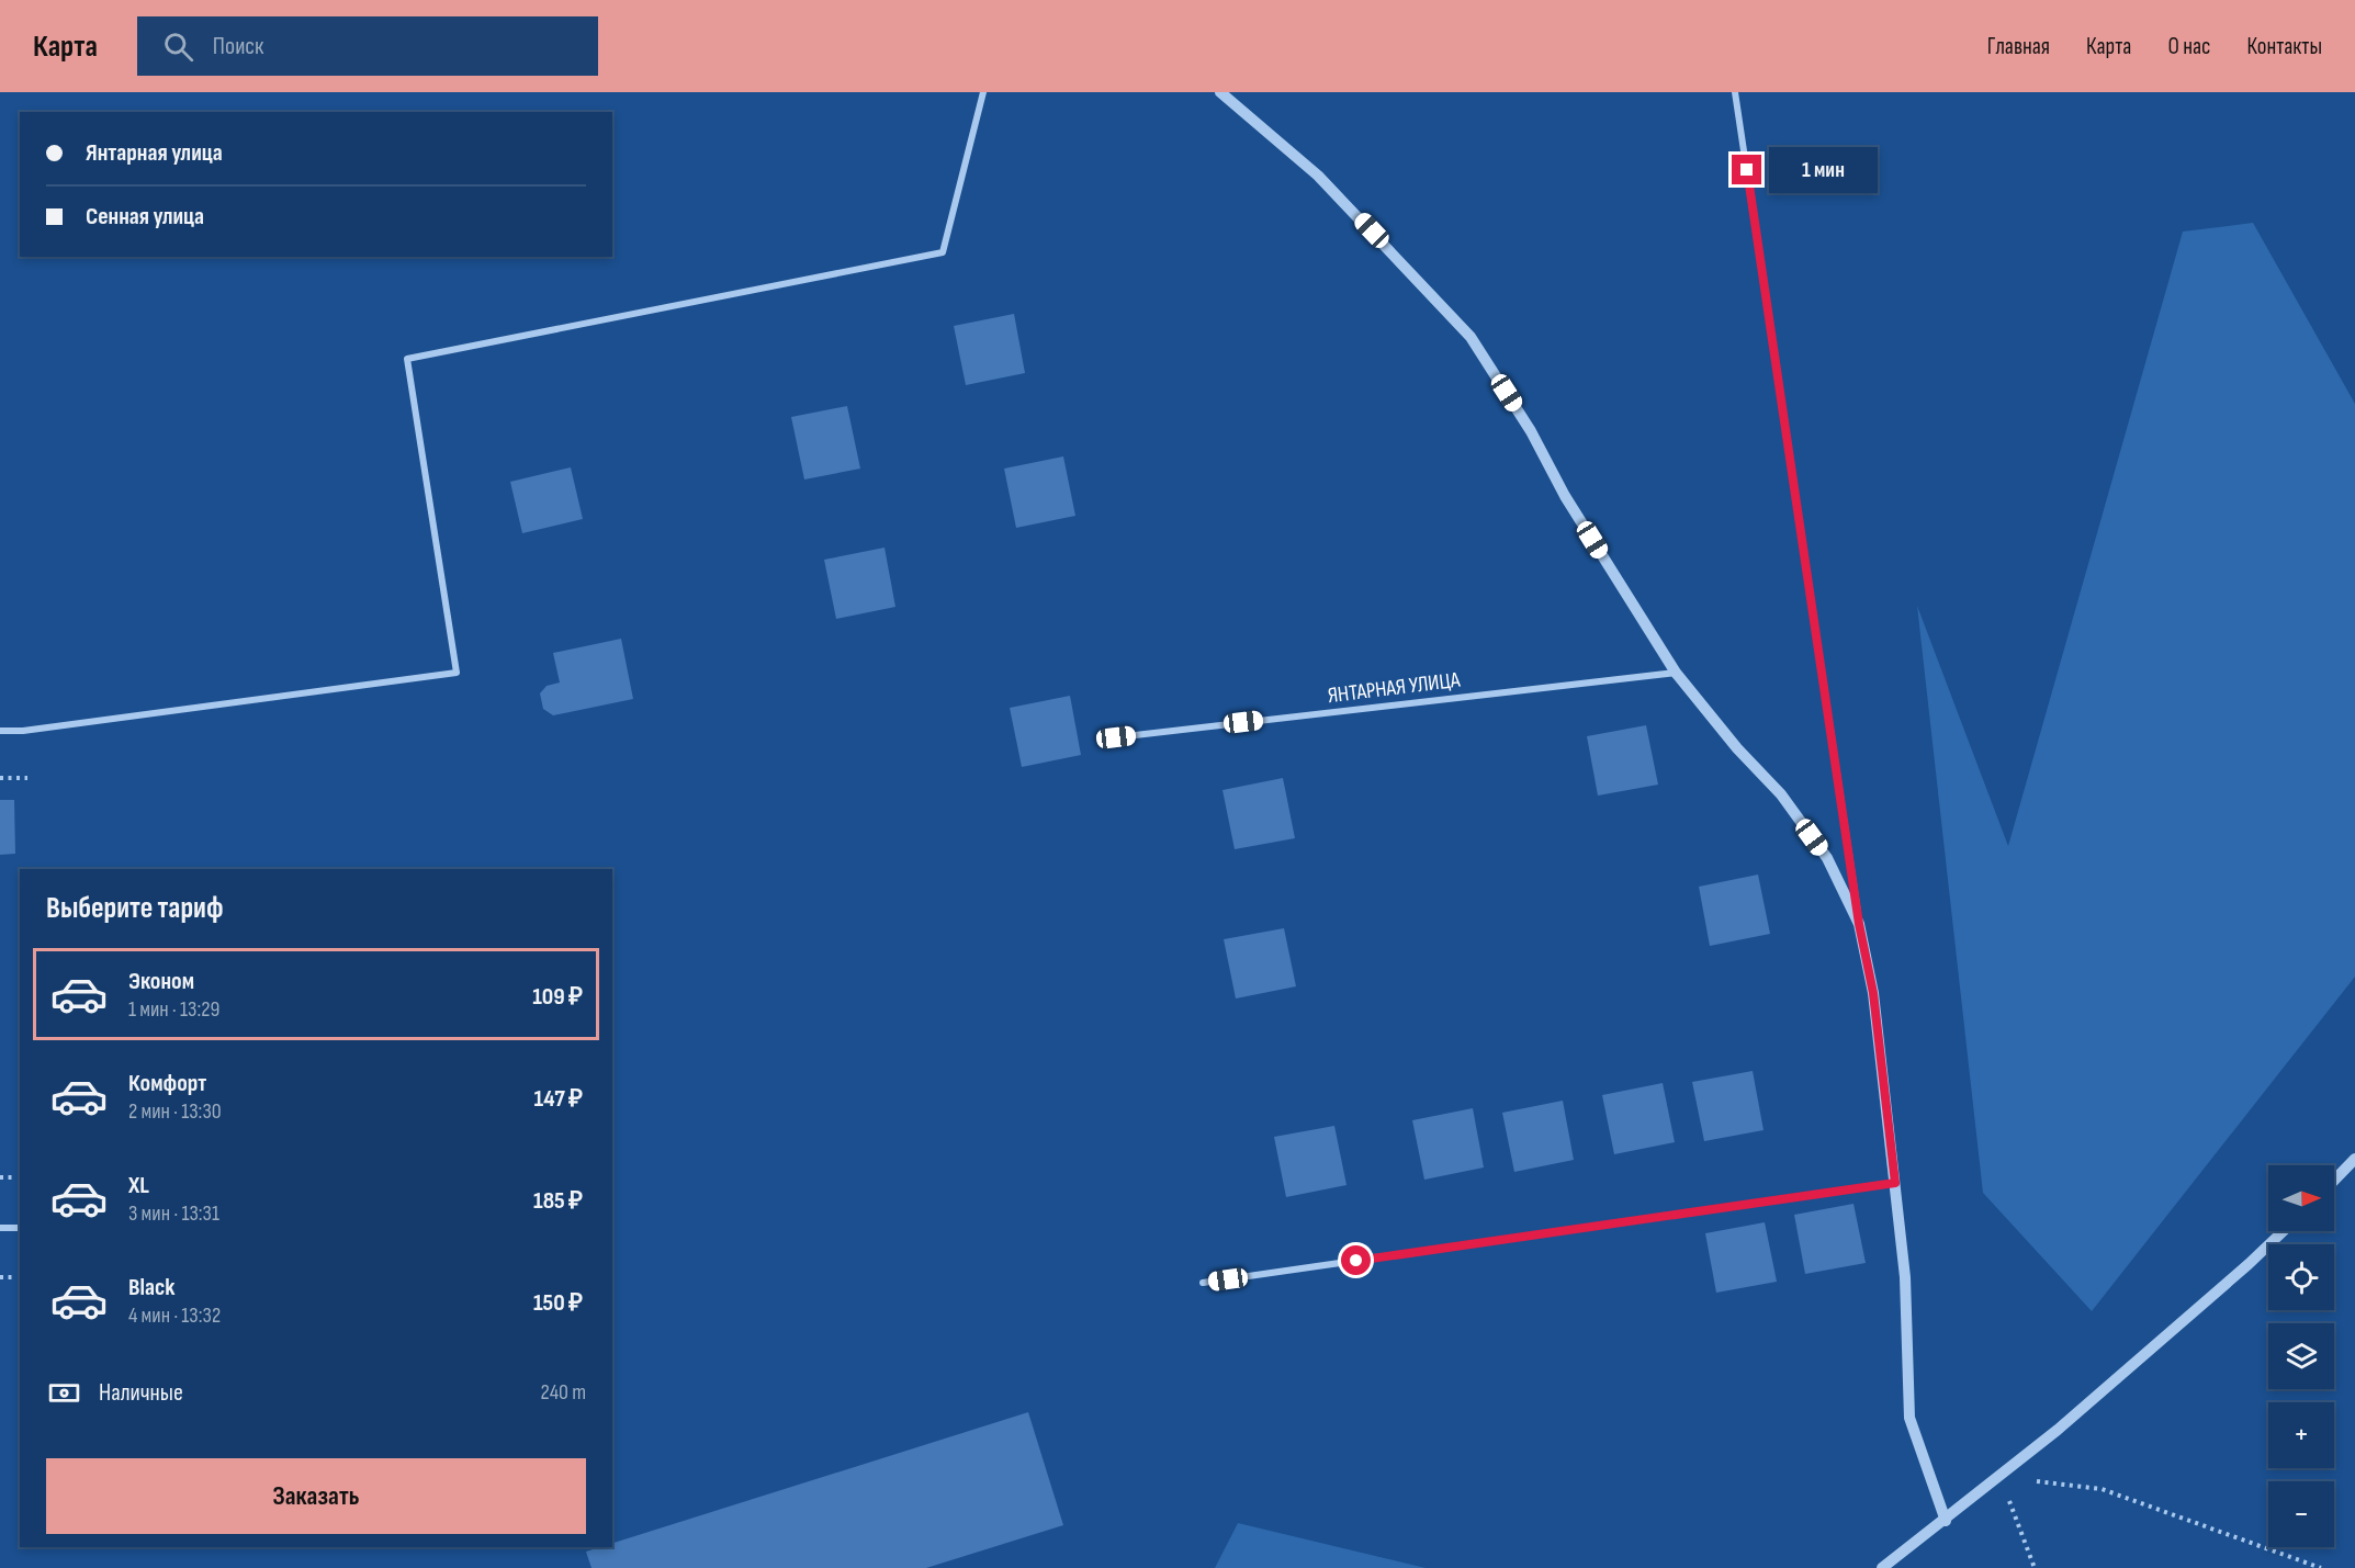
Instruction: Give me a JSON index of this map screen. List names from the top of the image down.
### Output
{
  "streets": {
    "street": ["ЯНТАРНАЯ УЛИЦА"]
  },
  "north": "right",
  "page": {
    "header": "Карта",
    "search": "Поиск",
    "nav": [
      "Главная",
      "Карта",
      "О нас",
      "Контакты"
    ],
    "banner": ["Янтарная улица", "Сенная улица"],
    "bubble": "1 мин",
    "heading": "Выберите тариф",
    "list": [
      {
        "name": "Эконом",
        "note": "1 мин · 13:29",
        "value": "109 ₽"
      },
      {
        "name": "Комфорт",
        "note": "2 мин · 13:30",
        "value": "147 ₽"
      },
      {
        "name": "XL",
        "note": "3 мин · 13:31",
        "value": "185 ₽"
      },
      {
        "name": "Black",
        "note": "4 мин · 13:32",
        "value": "150 ₽"
      }
    ],
    "map_buttons": ["+", "−"],
    "pay": ["Наличные", "240 m"],
    "buttons": "Заказать"
  }
}
